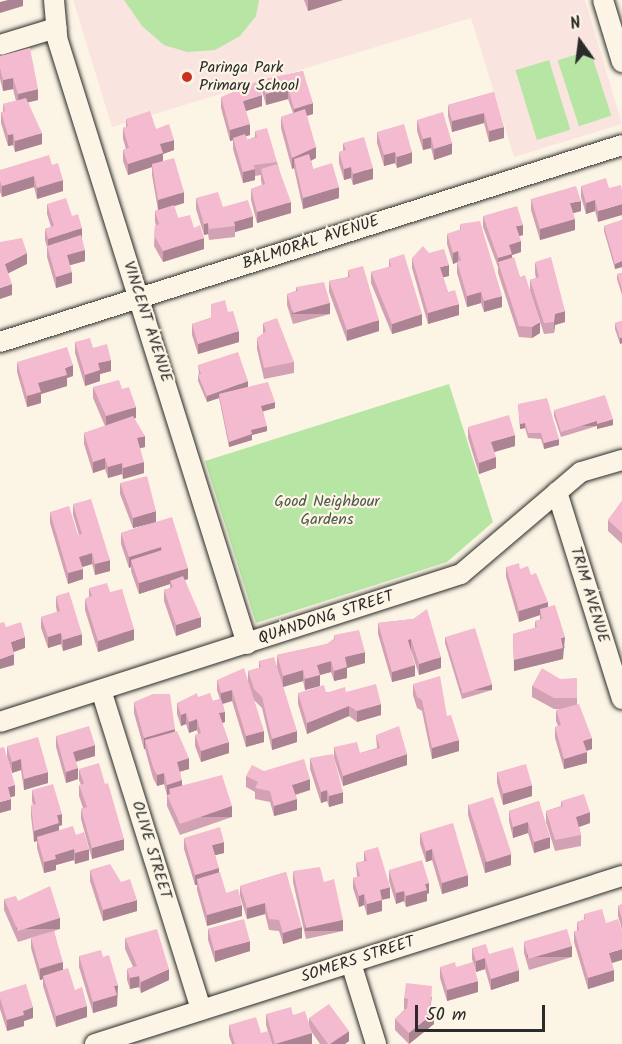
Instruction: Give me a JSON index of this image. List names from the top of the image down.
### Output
{
  "streets": {
    "street": [
      "BALMORAL AVENUE",
      "VINCENT AVENUE",
      "TRIM AVENUE",
      "QUANDONG STREET",
      "OLIVE STREET",
      "SOMERS STREET"
    ]
  },
  "crossings": [
    ["BALMORAL AVENUE", "VINCENT AVENUE"],
    ["VINCENT AVENUE", "QUANDONG STREET"],
    ["TRIM AVENUE", "QUANDONG STREET"],
    ["QUANDONG STREET", "OLIVE STREET"],
    ["OLIVE STREET", "SOMERS STREET"]
  ],
  "parks": ["Good Neighbour Gardens"],
  "places": ["Paringa Park Primary School"],
  "scale_bar": "50 m",
  "north": "top"
}
